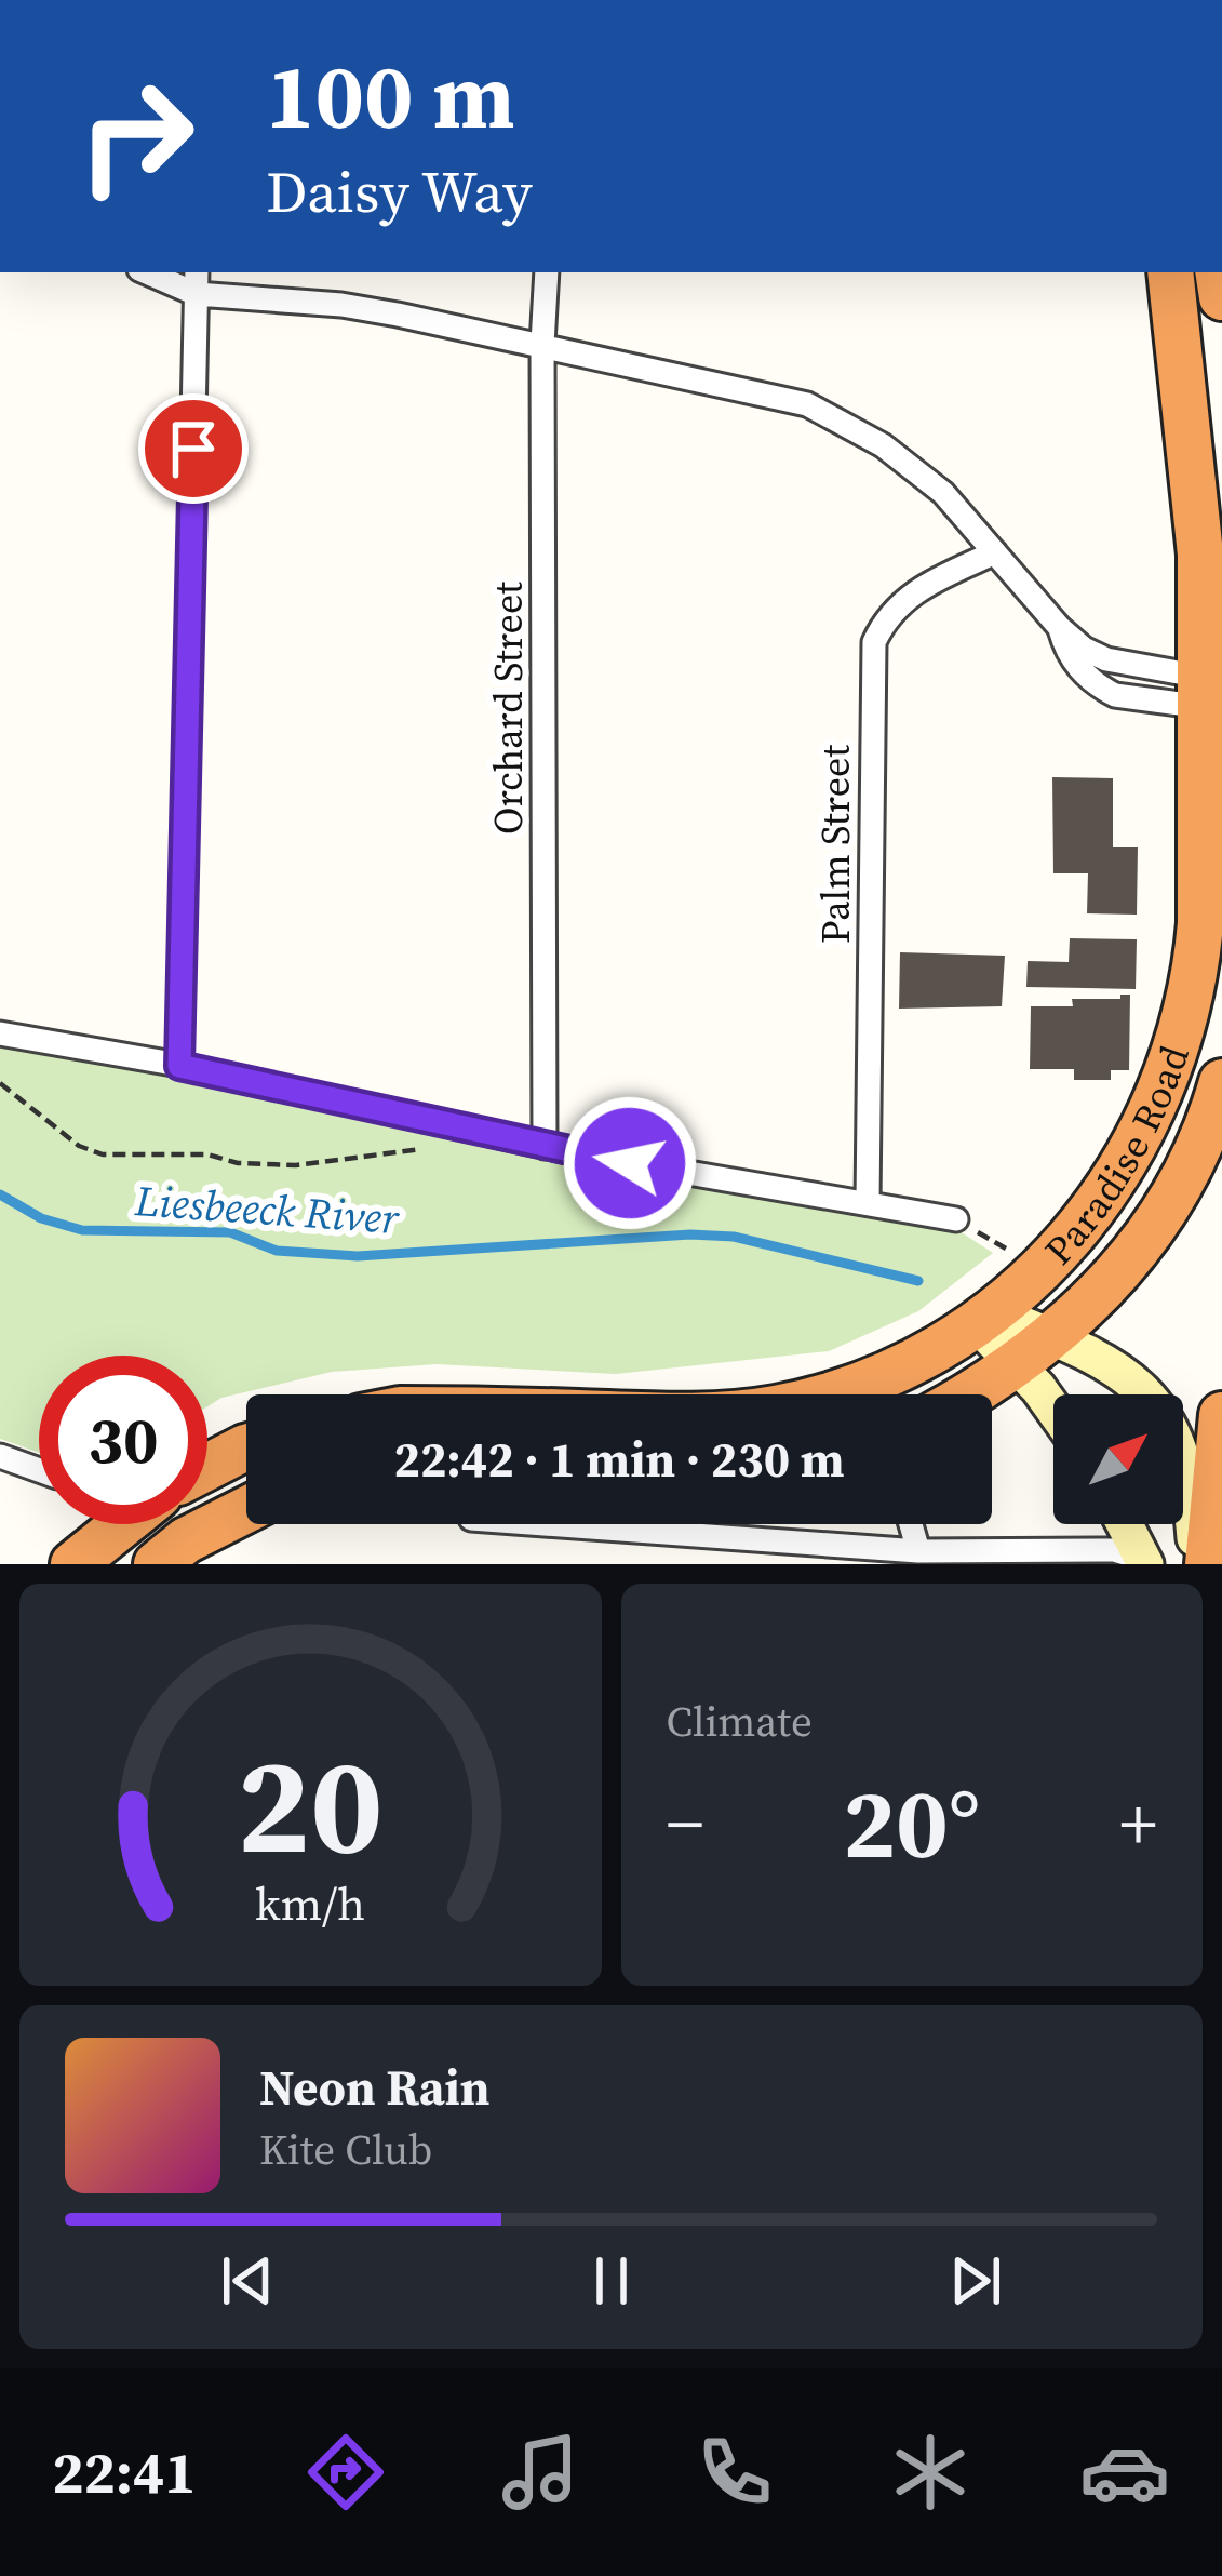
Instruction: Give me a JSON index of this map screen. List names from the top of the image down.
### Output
{
  "streets": {
    "highway": ["Paradise Road"],
    "street": ["Orchard Street", "Palm Street"]
  },
  "water": ["Liesbeeck River"],
  "north": "top right",
  "page": {
    "turn": ["100 m", "Daisy Way"],
    "limit": "30",
    "trip": "22:42 · 1 min · 230 m",
    "tile": "Climate",
    "heat": ["−", "20°", "+"],
    "song": ["Neon Rain", "Kite Club"],
    "tabs": "22:41",
    "gauge": ["20", "km/h"]
  }
}
